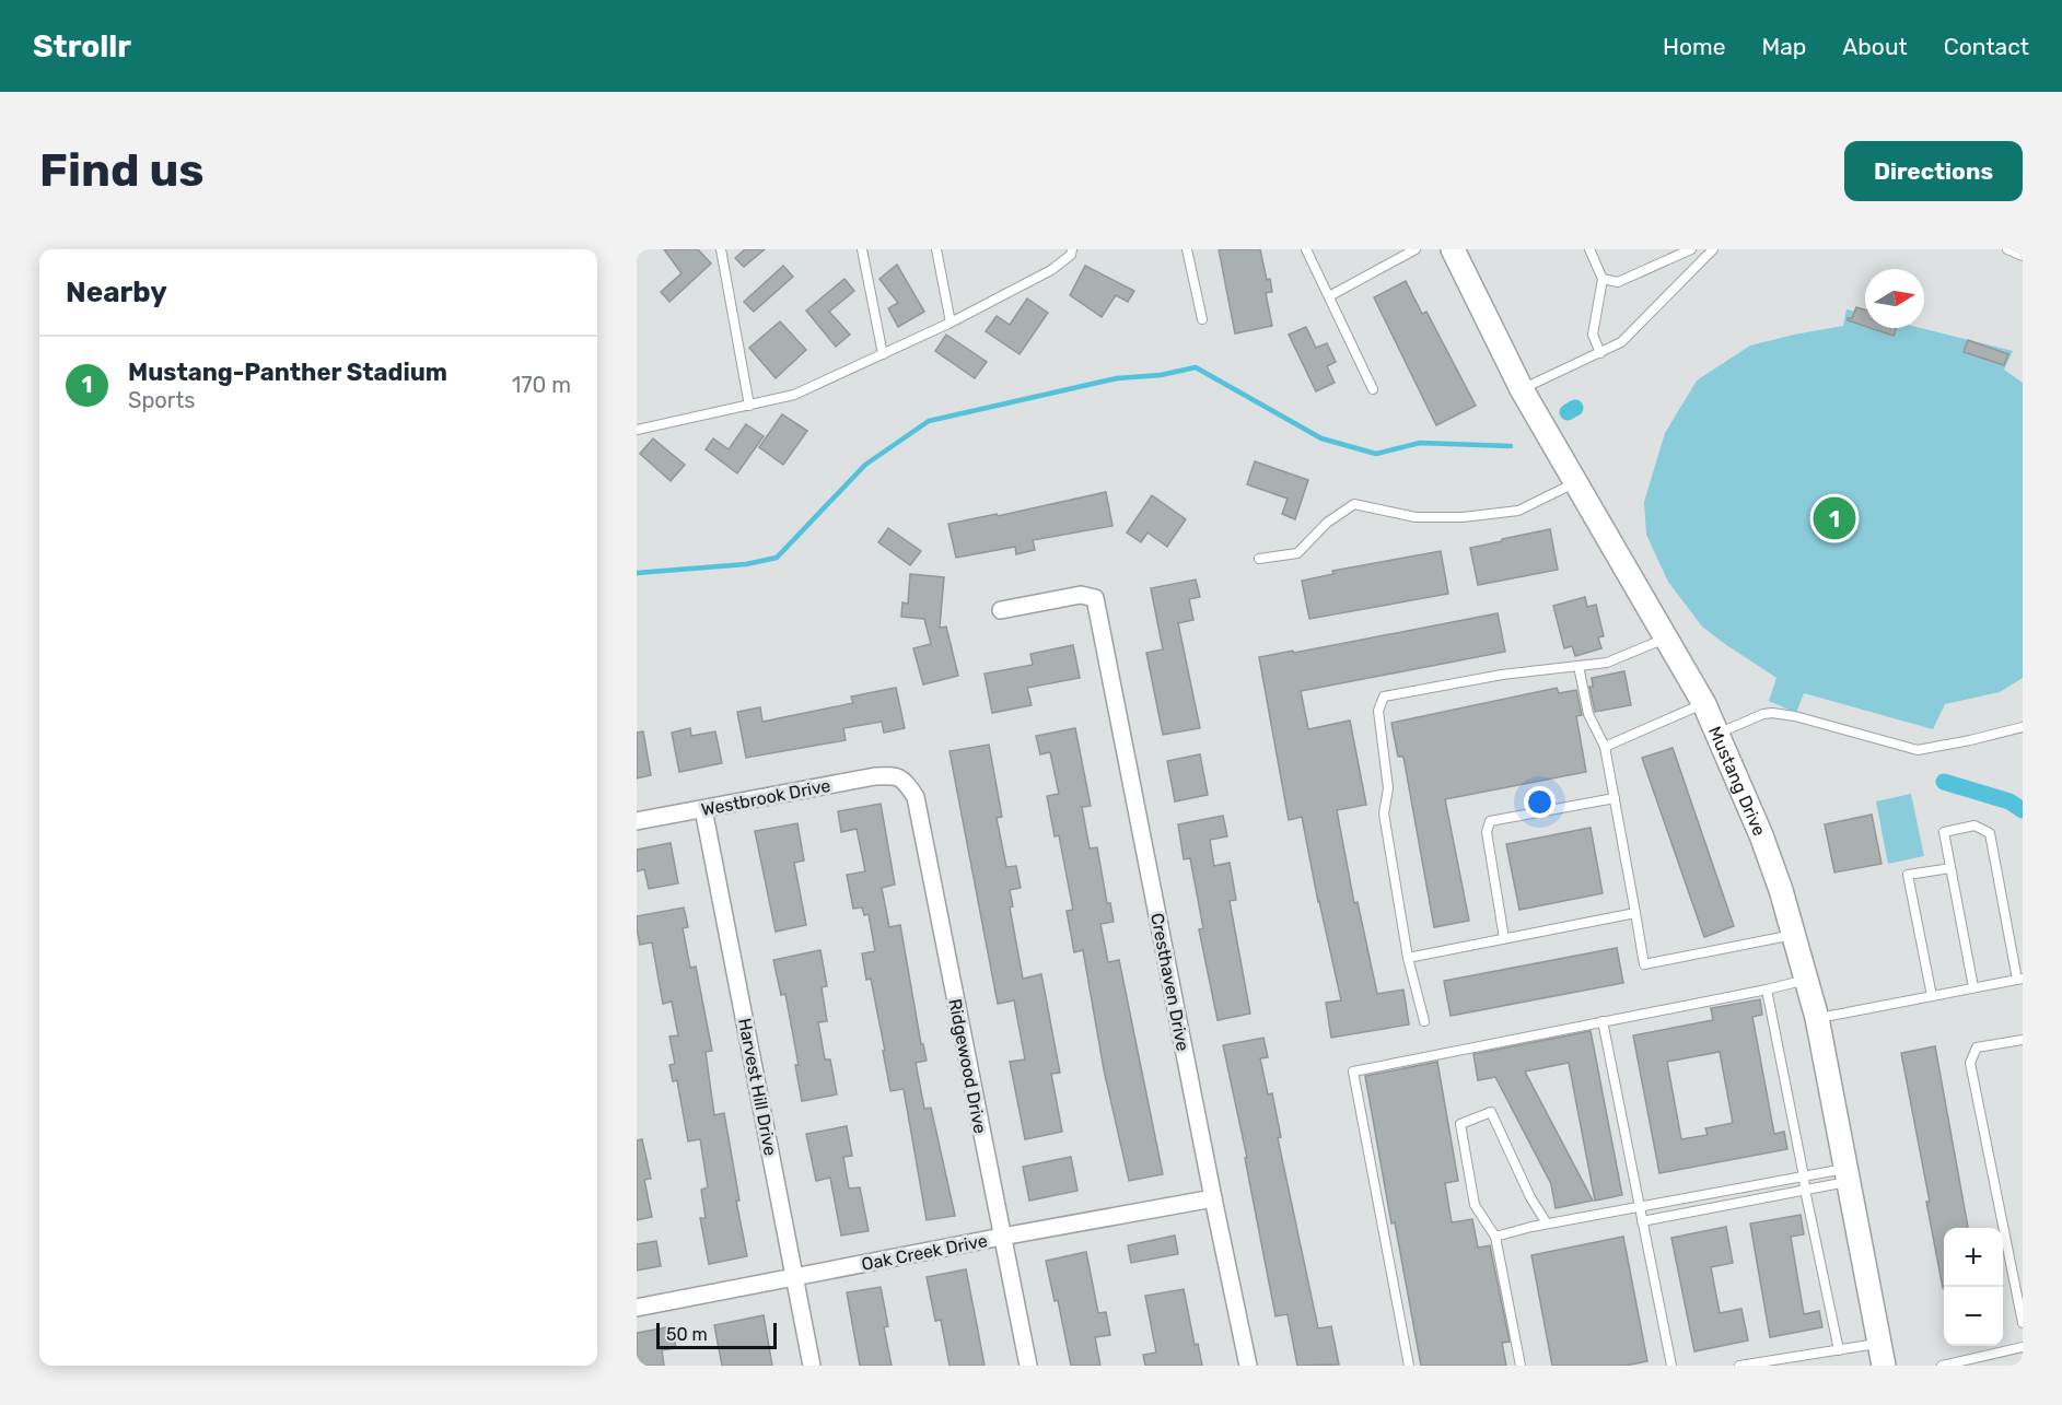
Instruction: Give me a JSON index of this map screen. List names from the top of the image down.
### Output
{
  "streets": {
    "main road": ["Mustang Drive"],
    "street": [
      "Westbrook Drive",
      "Cresthaven Drive",
      "Ridgewood Drive",
      "Harvest Hill Drive",
      "Oak Creek Drive"
    ]
  },
  "crossings": [
    ["Westbrook Drive", "Ridgewood Drive"],
    ["Westbrook Drive", "Harvest Hill Drive"],
    ["Cresthaven Drive", "Oak Creek Drive"],
    ["Ridgewood Drive", "Oak Creek Drive"],
    ["Harvest Hill Drive", "Oak Creek Drive"]
  ],
  "scale_bar": "50 m",
  "north": "right",
  "page": {
    "header": "Strollr",
    "nav": [
      "Home",
      "Map",
      "About",
      "Contact"
    ],
    "buttons": "Directions",
    "title": "Find us",
    "heading": "Nearby",
    "list": [
      {
        "mark": "1",
        "name": "Mustang-Panther Stadium",
        "note": "Sports",
        "value": "170 m"
      }
    ],
    "pins": "1",
    "map_buttons": ["+", "−"],
    "scale": "50 m"
  }
}
